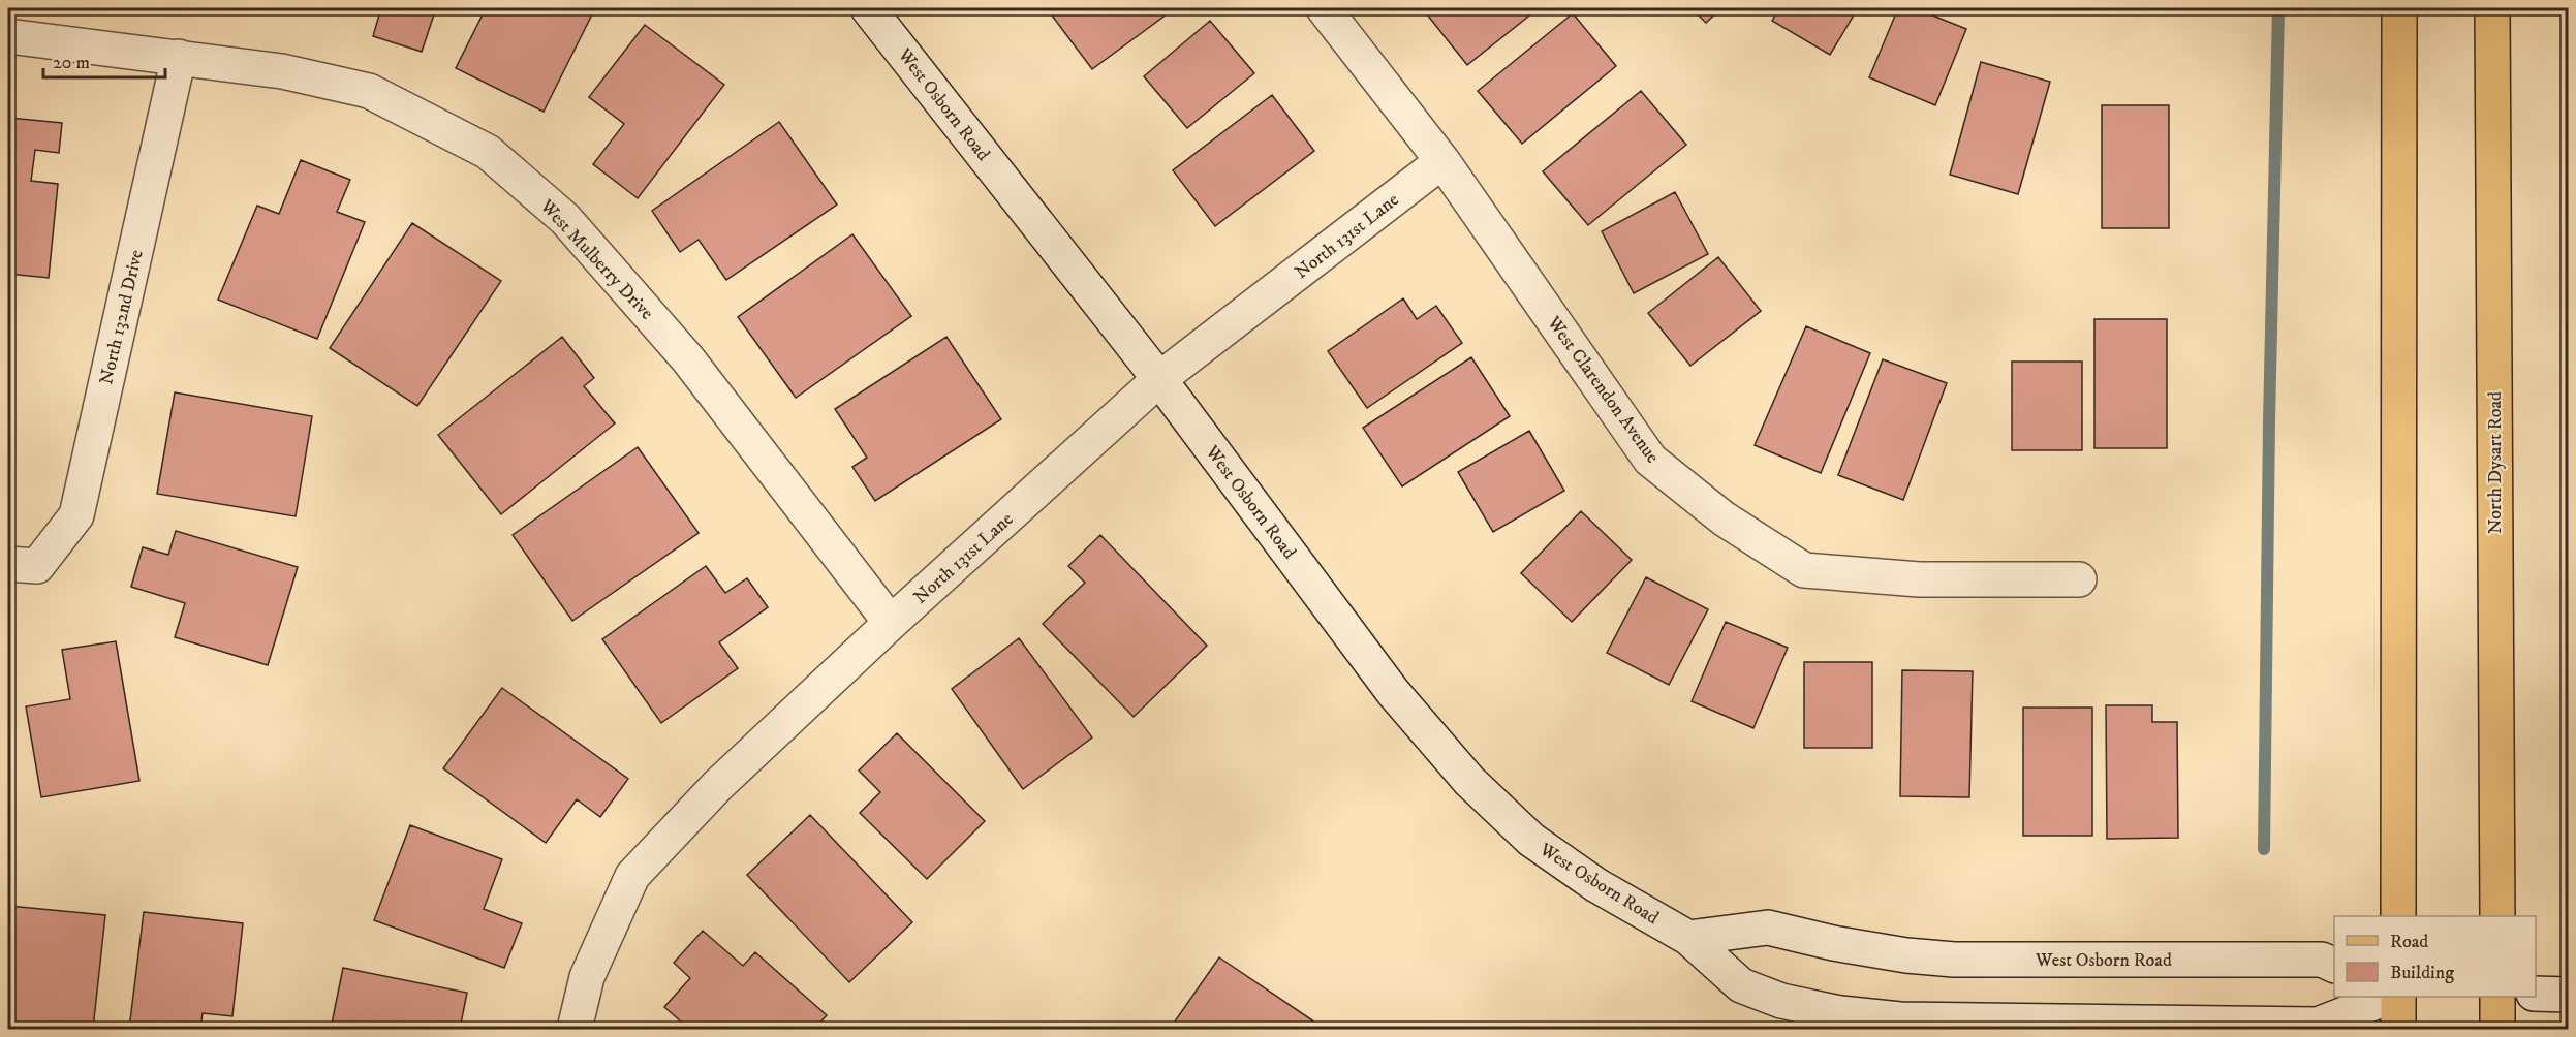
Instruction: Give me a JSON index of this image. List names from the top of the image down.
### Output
{
  "streets": {
    "main road": ["North Dysart Road"],
    "street": [
      "West Osborn Road",
      "North 131st Lane",
      "West Mulberry Drive",
      "North 132nd Drive",
      "West Clarendon Avenue"
    ]
  },
  "crossings": [
    ["West Osborn Road", "North 131st Lane"],
    ["North 131st Lane", "West Mulberry Drive"],
    ["North 131st Lane", "West Clarendon Avenue"],
    ["West Mulberry Drive", "North 132nd Drive"]
  ],
  "legend": ["Road", "Building"],
  "scale_bar": "20 m"
}
